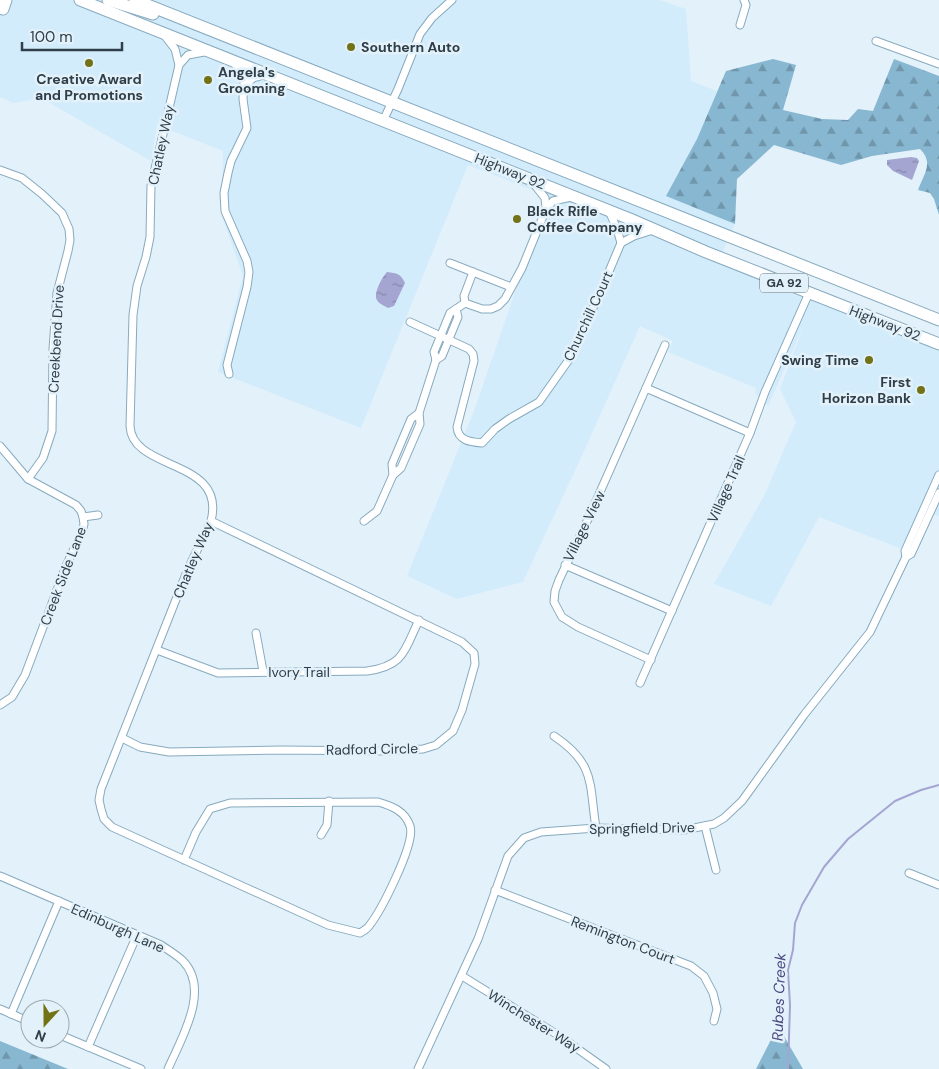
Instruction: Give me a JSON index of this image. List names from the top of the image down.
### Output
{
  "streets": {
    "main road": ["Highway 92", "GA 92"],
    "street": [
      "Chatley Way",
      "Churchill Court",
      "Creekbend Drive",
      "Village Trail",
      "Village View",
      "Creek Side Lane",
      "Ivory Trail",
      "Radford Circle",
      "Springfield Drive",
      "Edinburgh Lane",
      "Remington Court",
      "Winchester Way"
    ]
  },
  "crossings": [
    ["Chatley Way", "Ivory Trail"],
    ["Chatley Way", "Radford Circle"],
    ["Highway 92", "Village Trail"],
    ["Creekbend Drive", "Creek Side Lane"],
    ["Village Trail", "Village View"],
    ["Ivory Trail", "Radford Circle"],
    ["Springfield Drive", "Remington Court"],
    ["Springfield Drive", "Winchester Way"]
  ],
  "water": ["Rubes Creek"],
  "places": [
    "Southern Auto",
    "Creative Award and Promotions",
    "Angela's Grooming",
    "Black Rifle Coffee Company",
    "Swing Time",
    "First Horizon Bank"
  ],
  "scale_bar": "100 m",
  "north": "bottom"
}
